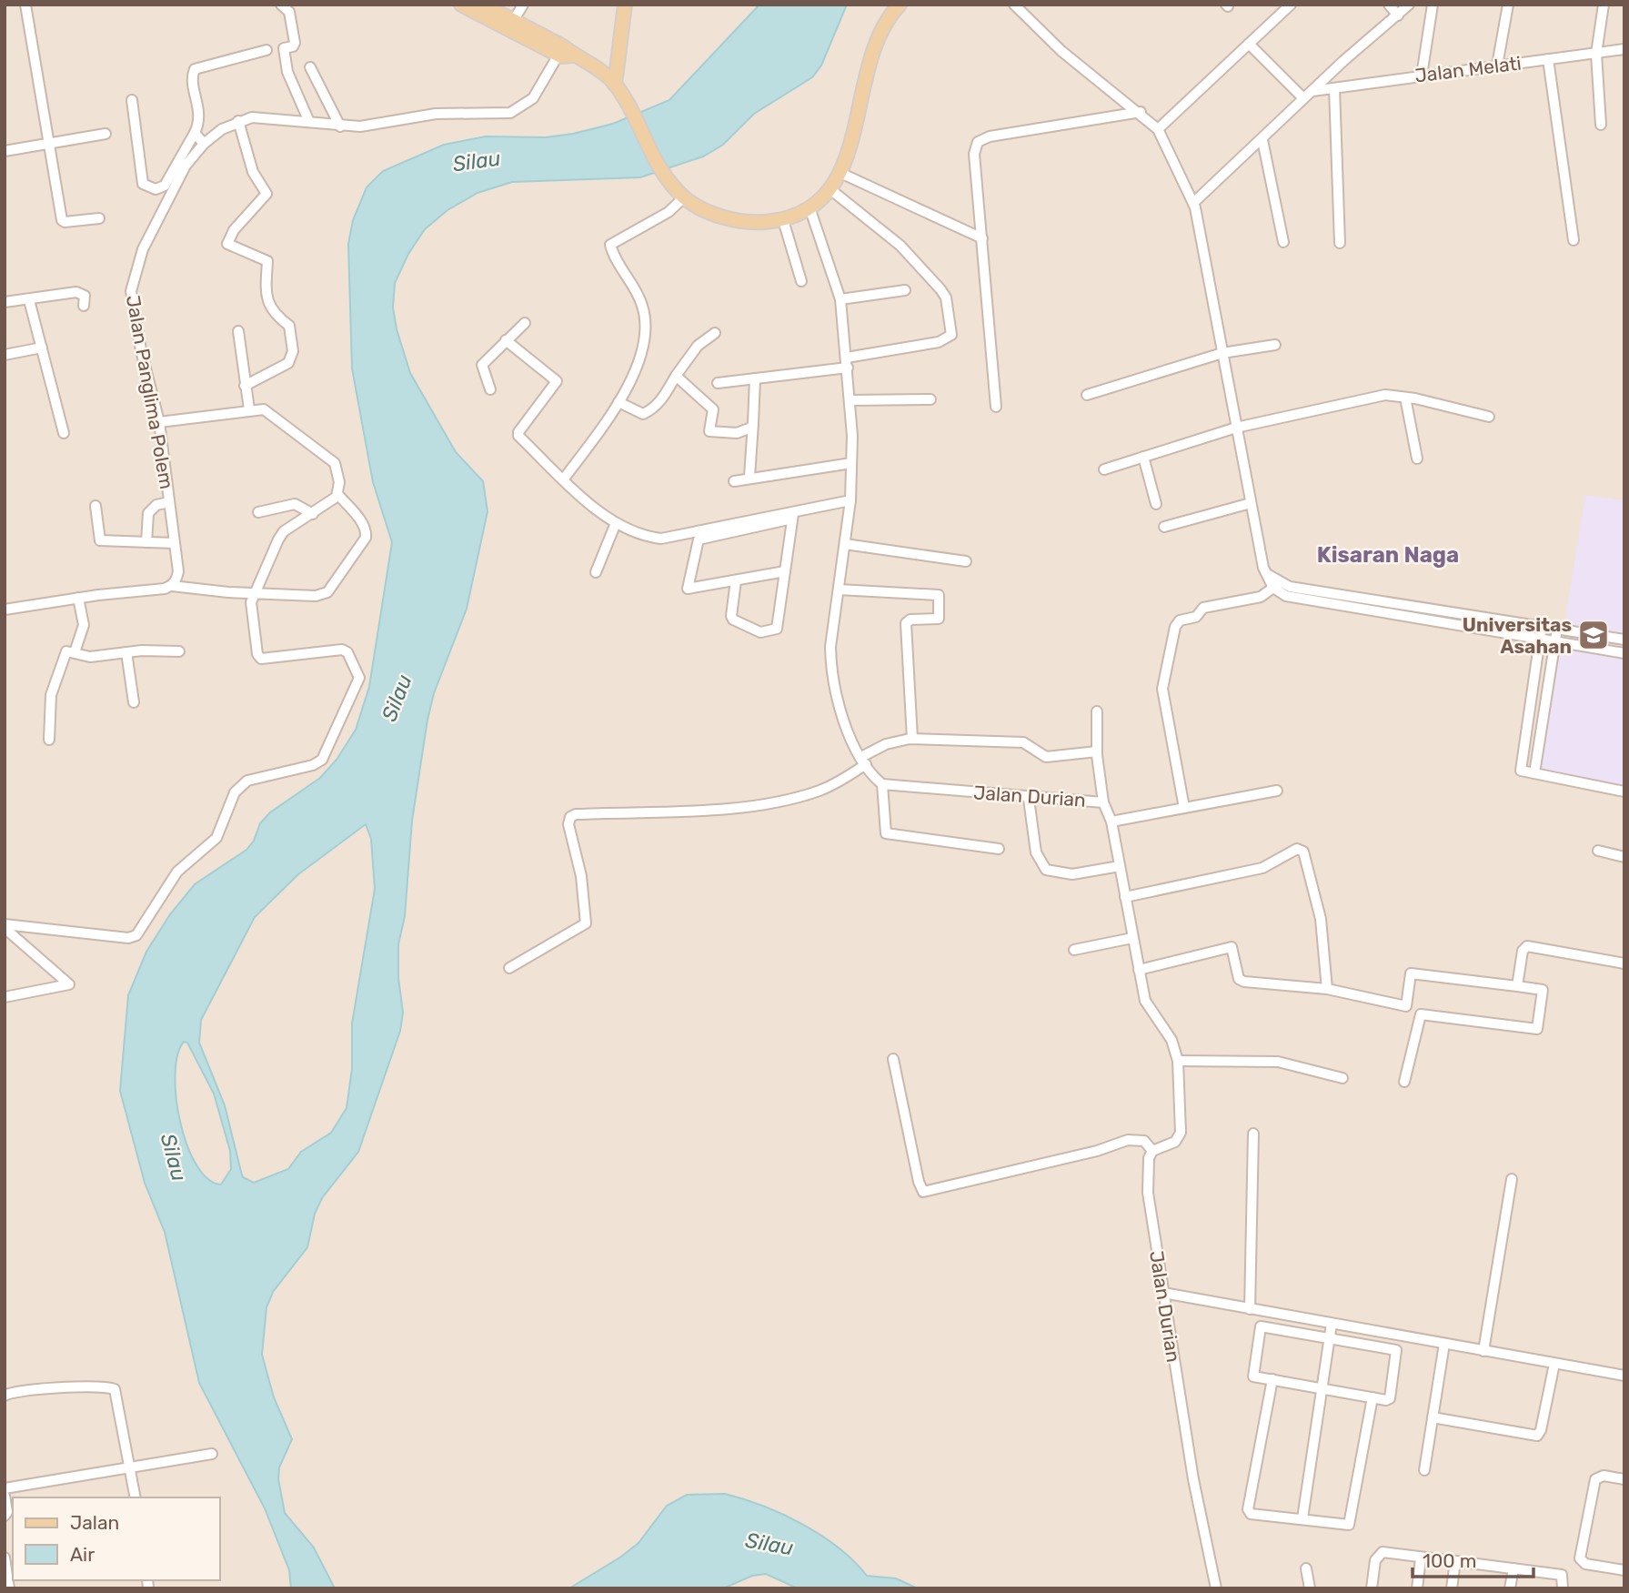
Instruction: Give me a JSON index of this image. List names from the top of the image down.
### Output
{
  "streets": {
    "street": ["Jalan Melati", "Jalan Panglima Polem", "Jalan Durian"]
  },
  "districts": ["Kisaran Naga"],
  "water": ["Silau"],
  "places": {
    "school or university": ["Universitas Asahan"]
  },
  "legend": ["Jalan", "Air"],
  "scale_bar": "100 m"
}
